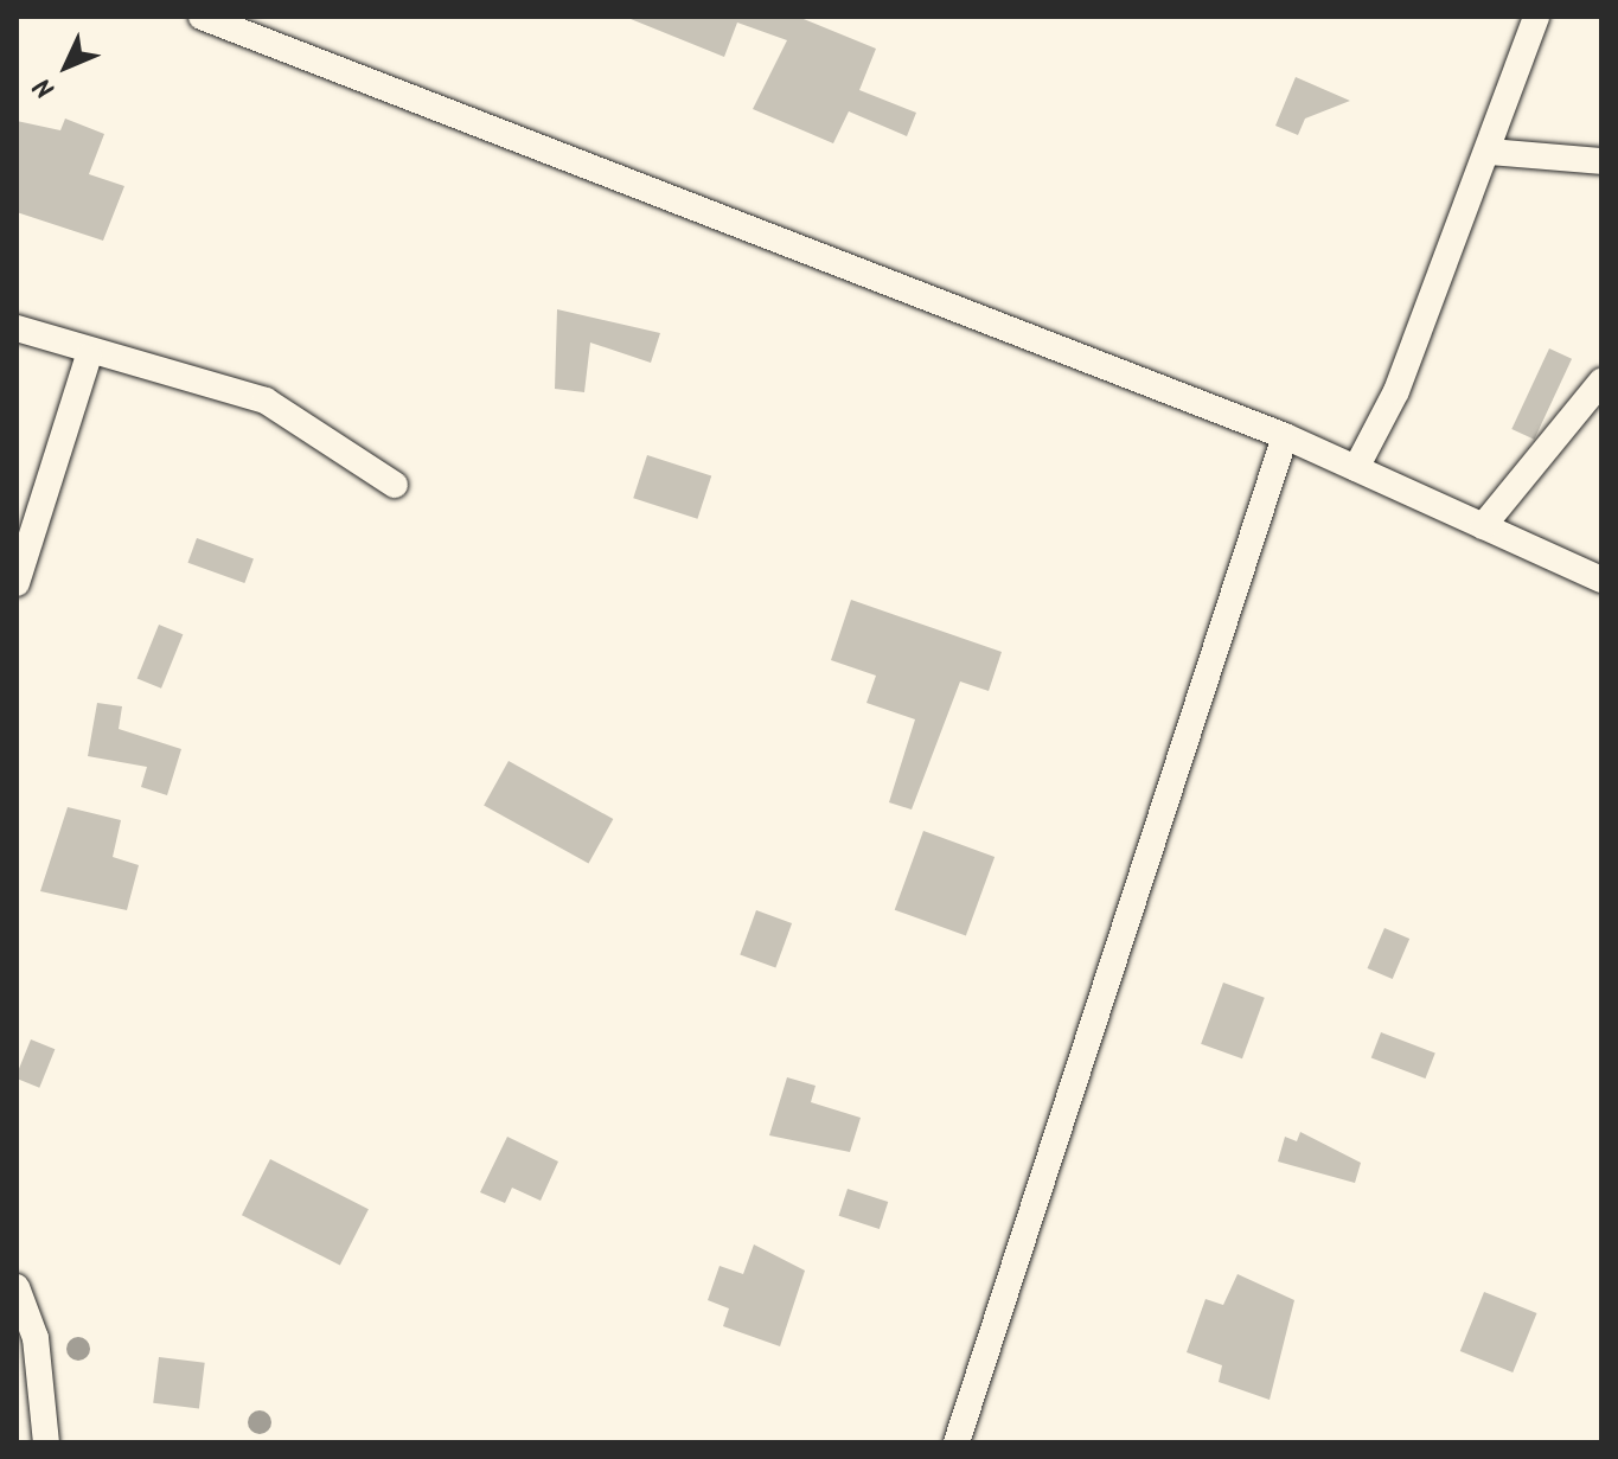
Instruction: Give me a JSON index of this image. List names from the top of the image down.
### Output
{
  "north": "bottom left"
}
